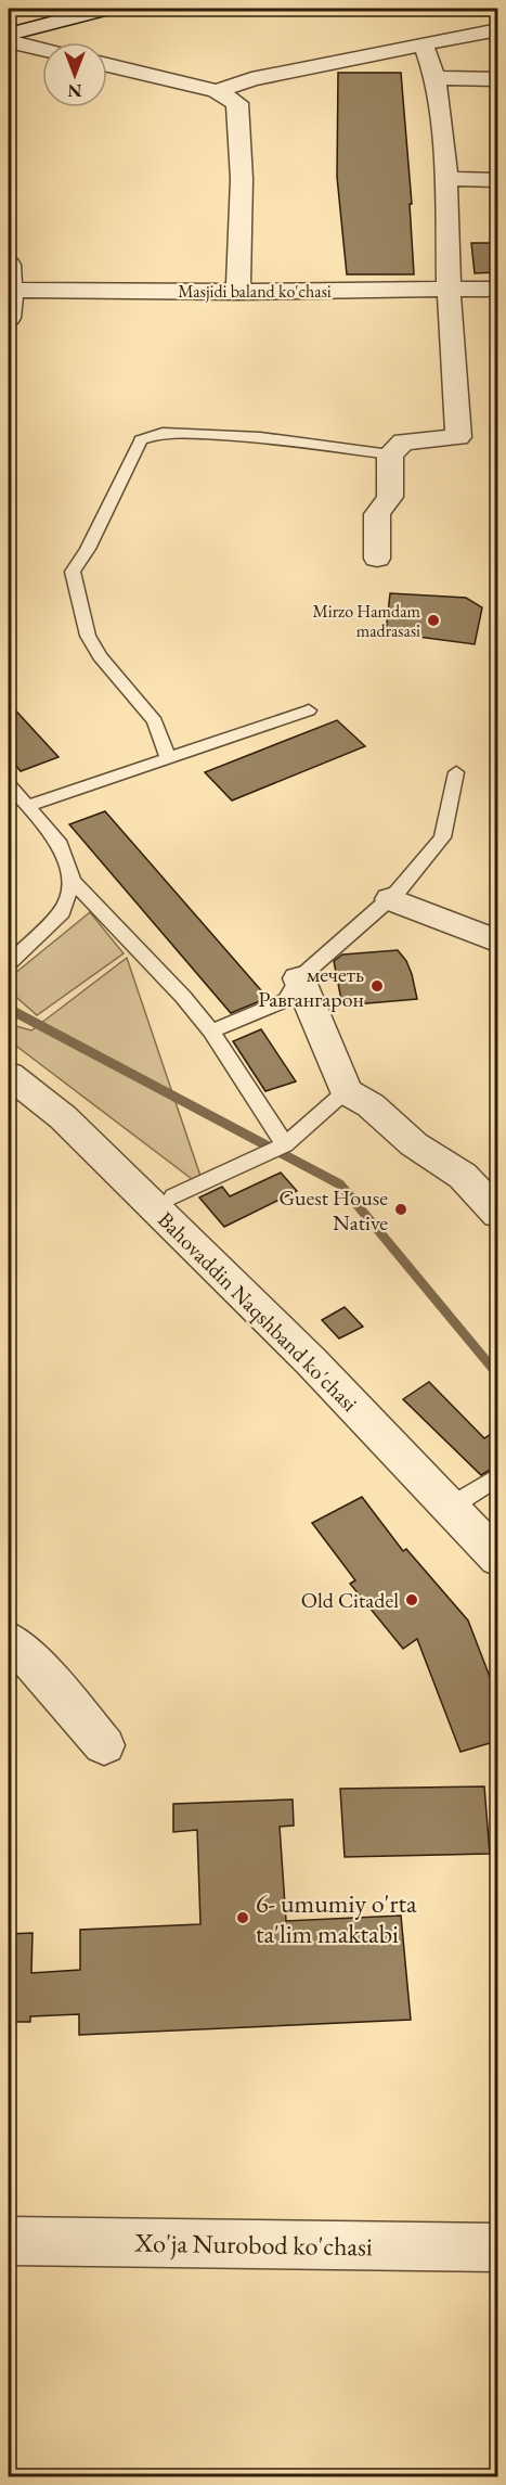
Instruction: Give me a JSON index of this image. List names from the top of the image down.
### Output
{
  "streets": {
    "street": ["Masjidi baland ko'chasi", "Bahovaddin Naqshband ko'chasi", "Xo'ja Nurobod ko'chasi"]
  },
  "places": [
    "Mirzo Hamdam madrasasi",
    "мечеть Равгангарон",
    "Guest House Native",
    "Old Citadel",
    "6- umumiy o'rta ta'lim maktabi"
  ],
  "north": "bottom"
}
